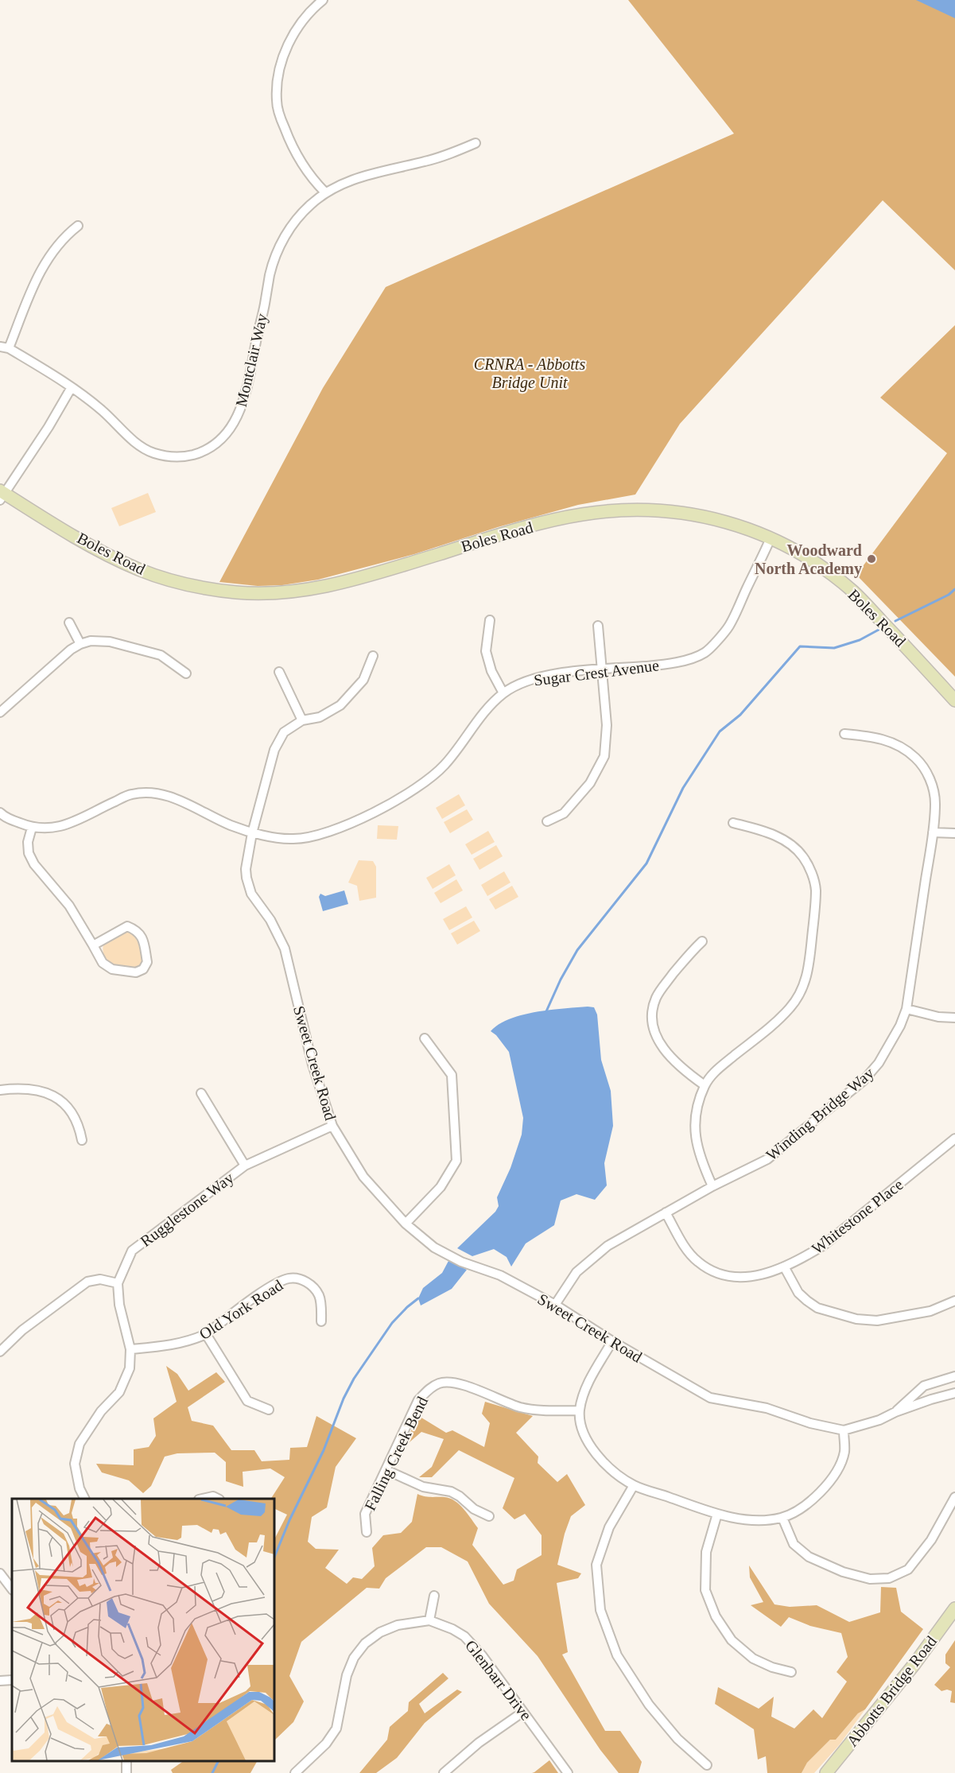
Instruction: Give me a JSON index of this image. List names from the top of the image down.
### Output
{
  "streets": {
    "street": [
      "Montclair Way",
      "Boles Road",
      "Sugar Crest Avenue",
      "Sweet Creek Road",
      "Winding Bridge Way",
      "Rugglestone Way",
      "Whitestone Place",
      "Old York Road",
      "Falling Creek Bend",
      "Glenbarr Drive",
      "Abbotts Bridge Road"
    ]
  },
  "crossings": [
    ["Boles Road", "Sugar Crest Avenue"],
    ["Sugar Crest Avenue", "Sweet Creek Road"],
    ["Sweet Creek Road", "Winding Bridge Way"],
    ["Sweet Creek Road", "Rugglestone Way"],
    ["Winding Bridge Way", "Whitestone Place"],
    ["Rugglestone Way", "Old York Road"]
  ],
  "parks": ["CRNRA - Abbotts Bridge Unit"],
  "places": ["Woodward North Academy"]
}
